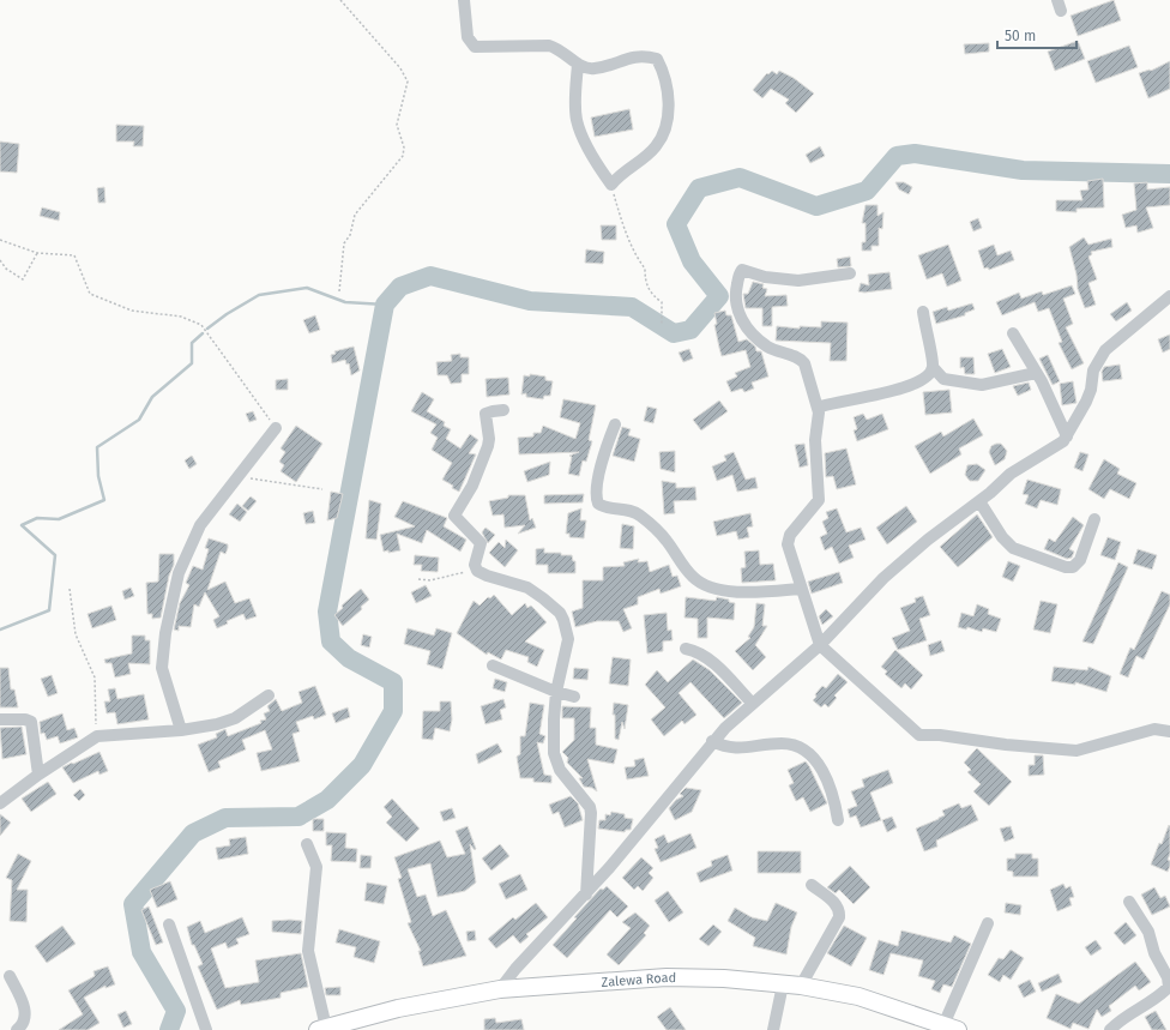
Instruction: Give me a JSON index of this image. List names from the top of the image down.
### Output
{
  "streets": {
    "highway": ["Zalewa Road"]
  },
  "scale_bar": "50 m"
}
